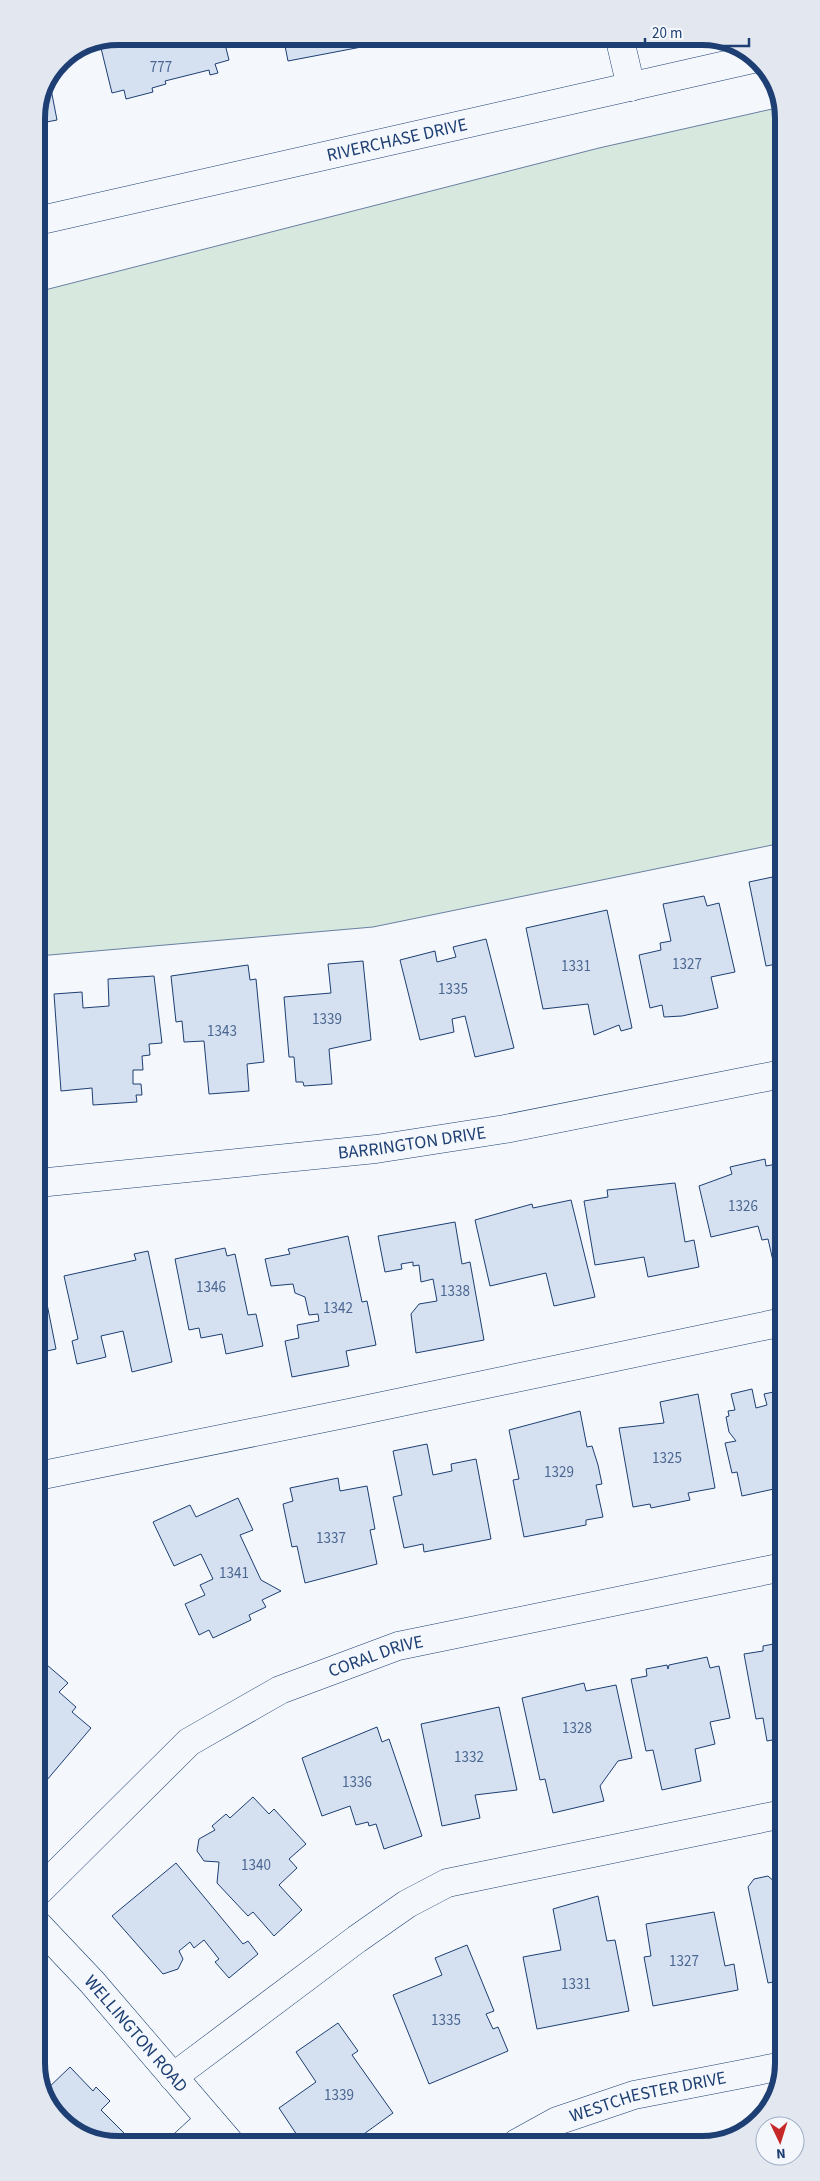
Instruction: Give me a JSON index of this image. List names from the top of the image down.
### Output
{
  "streets": {
    "street": [
      "RIVERCHASE DRIVE",
      "BARRINGTON DRIVE",
      "CORAL DRIVE",
      "WELLINGTON ROAD",
      "WESTCHESTER DRIVE"
    ]
  },
  "house_numbers": [
    "777",
    "1327",
    "1331",
    "1335",
    "1339",
    "1343",
    "1326",
    "1346",
    "1338",
    "1342",
    "1325",
    "1329",
    "1337",
    "1341",
    "1328",
    "1332",
    "1336",
    "1340",
    "1327",
    "1331",
    "1335",
    "1339"
  ],
  "scale_bar": "20 m",
  "north": "bottom"
}
